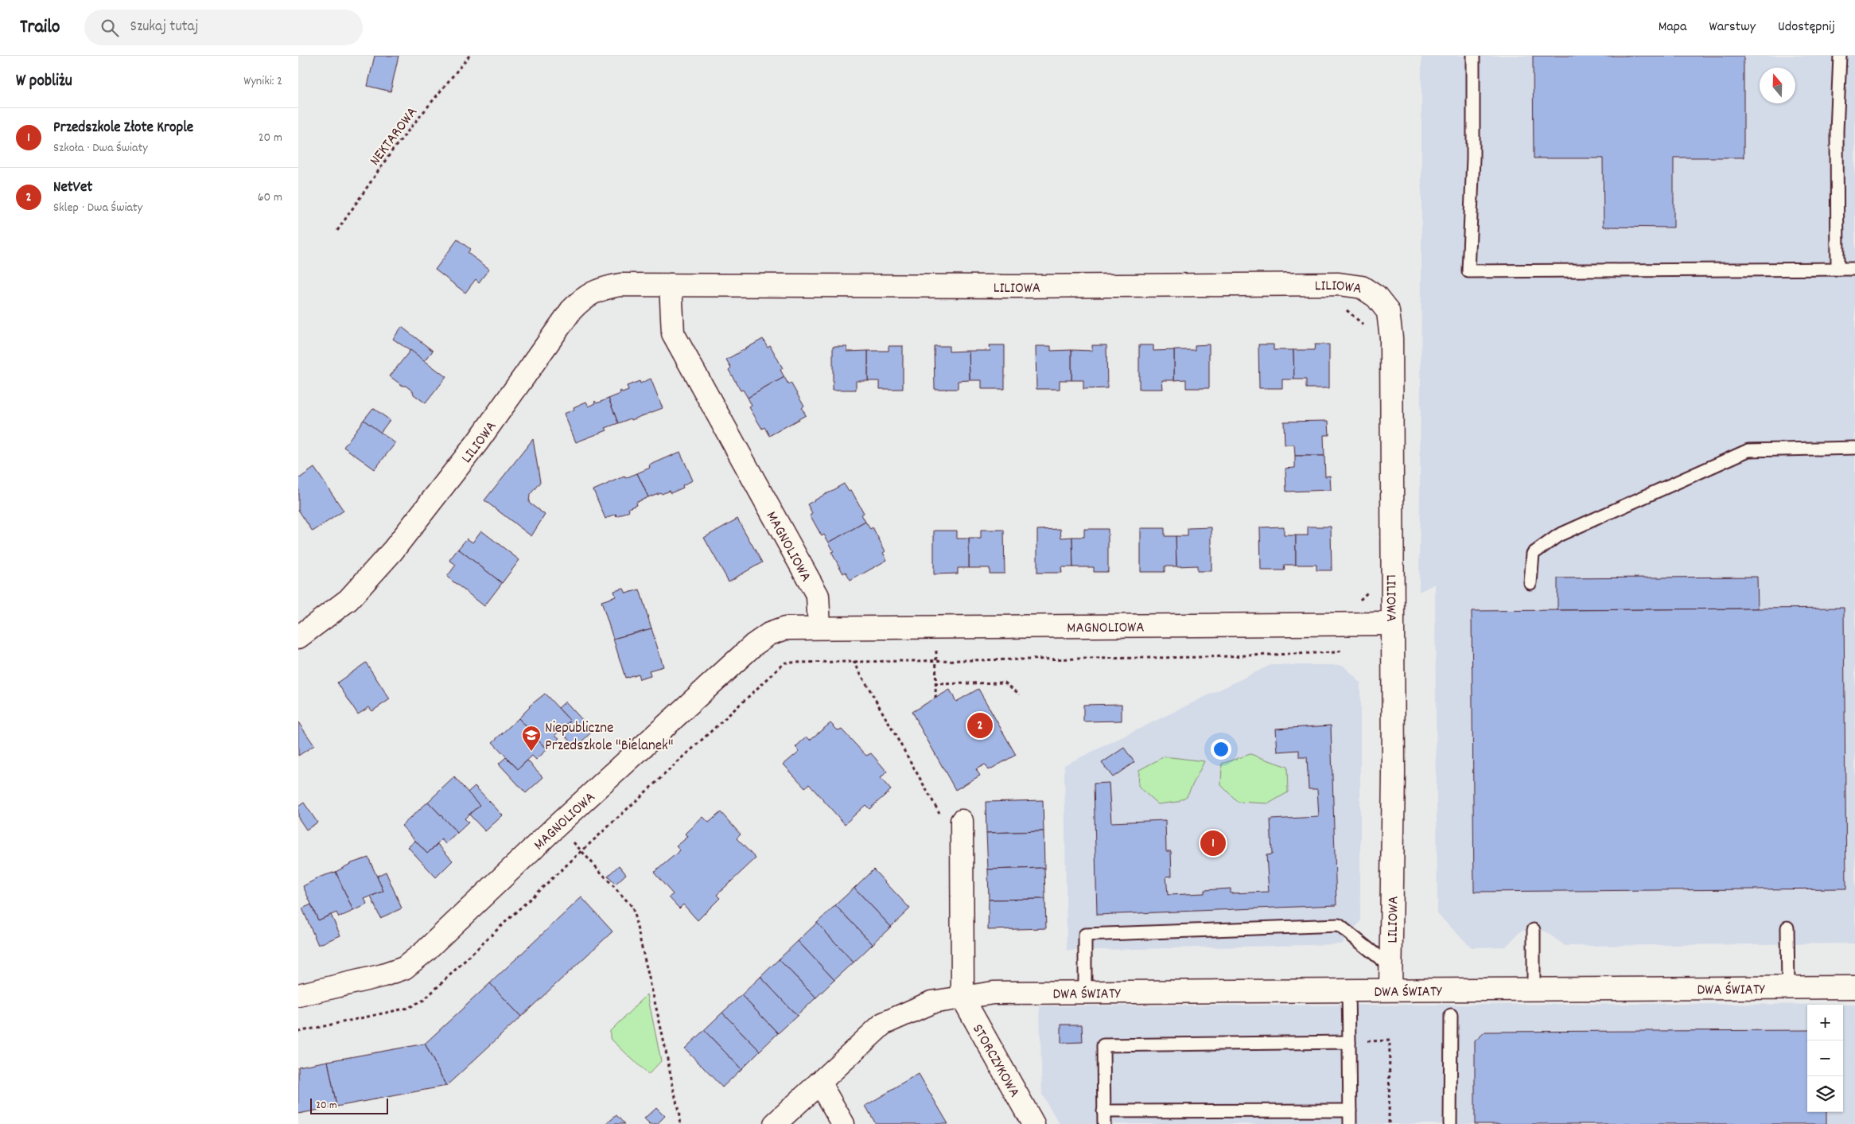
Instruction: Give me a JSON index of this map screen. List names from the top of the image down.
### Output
{
  "streets": {
    "street": [
      "LILIOWA",
      "MAGNOLIOWA",
      "DWA ŚWIATY",
      "STORCZYKOWA"
    ],
    "path": ["NEKTAROWA"]
  },
  "crossings": [
    ["LILIOWA", "MAGNOLIOWA"],
    ["LILIOWA", "DWA ŚWIATY"],
    ["DWA ŚWIATY", "STORCZYKOWA"]
  ],
  "places": {
    "school or university": ["Niepubliczne Przedszkole \"Bielanek\""]
  },
  "scale_bar": "20 m",
  "north": "top",
  "page": {
    "header": "Trailo",
    "search": "Szukaj tutaj",
    "nav": ["Mapa", "Warstwy", "Udostępnij"],
    "heading": ["W pobliżu", "Wyniki: 2"],
    "list": [
      {
        "mark": "1",
        "name": "Przedszkole Złote Krople",
        "note": "Szkoła · Dwa Światy",
        "value": "20 m"
      },
      {
        "mark": "2",
        "name": "NetVet",
        "note": "Sklep · Dwa Światy",
        "value": "60 m"
      }
    ],
    "pins": ["2", "1"],
    "map_buttons": ["+", "−"],
    "scale": "20 m"
  }
}
